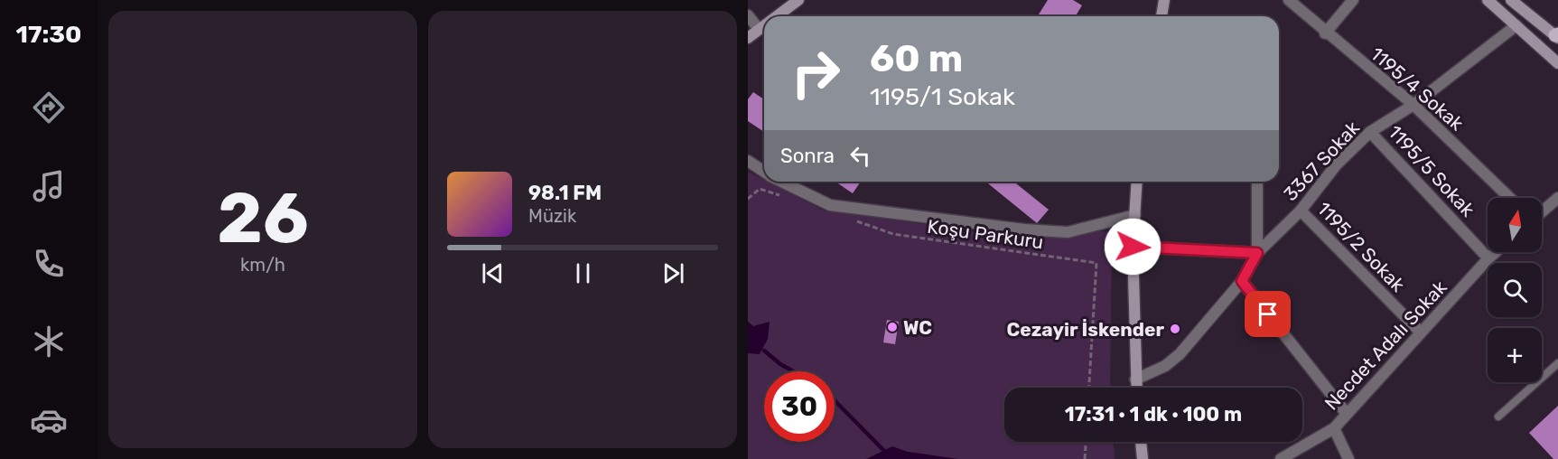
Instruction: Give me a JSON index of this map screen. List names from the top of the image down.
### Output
{
  "streets": {
    "street": [
      "1195/4 Sokak",
      "3367 Sokak",
      "1195/5 Sokak",
      "1195/2 Sokak",
      "Necdet Adalı Sokak"
    ],
    "path": ["Koşu Parkuru"]
  },
  "crossings": [
    ["1195/4 Sokak", "3367 Sokak"],
    ["3367 Sokak", "1195/5 Sokak"],
    ["3367 Sokak", "1195/2 Sokak"],
    ["1195/5 Sokak", "Necdet Adalı Sokak"],
    ["1195/2 Sokak", "Necdet Adalı Sokak"]
  ],
  "places": ["WC", "Cezayir İskender"],
  "north": "top",
  "page": {
    "tabs": "17:30",
    "tile": ["26", "km/h"],
    "turn": ["60 m", "1195/1 Sokak"],
    "then": "Sonra",
    "song": ["98.1 FM", "Müzik"],
    "map_buttons": "+",
    "limit": "30",
    "trip": "17:31 · 1 dk · 100 m"
  }
}
